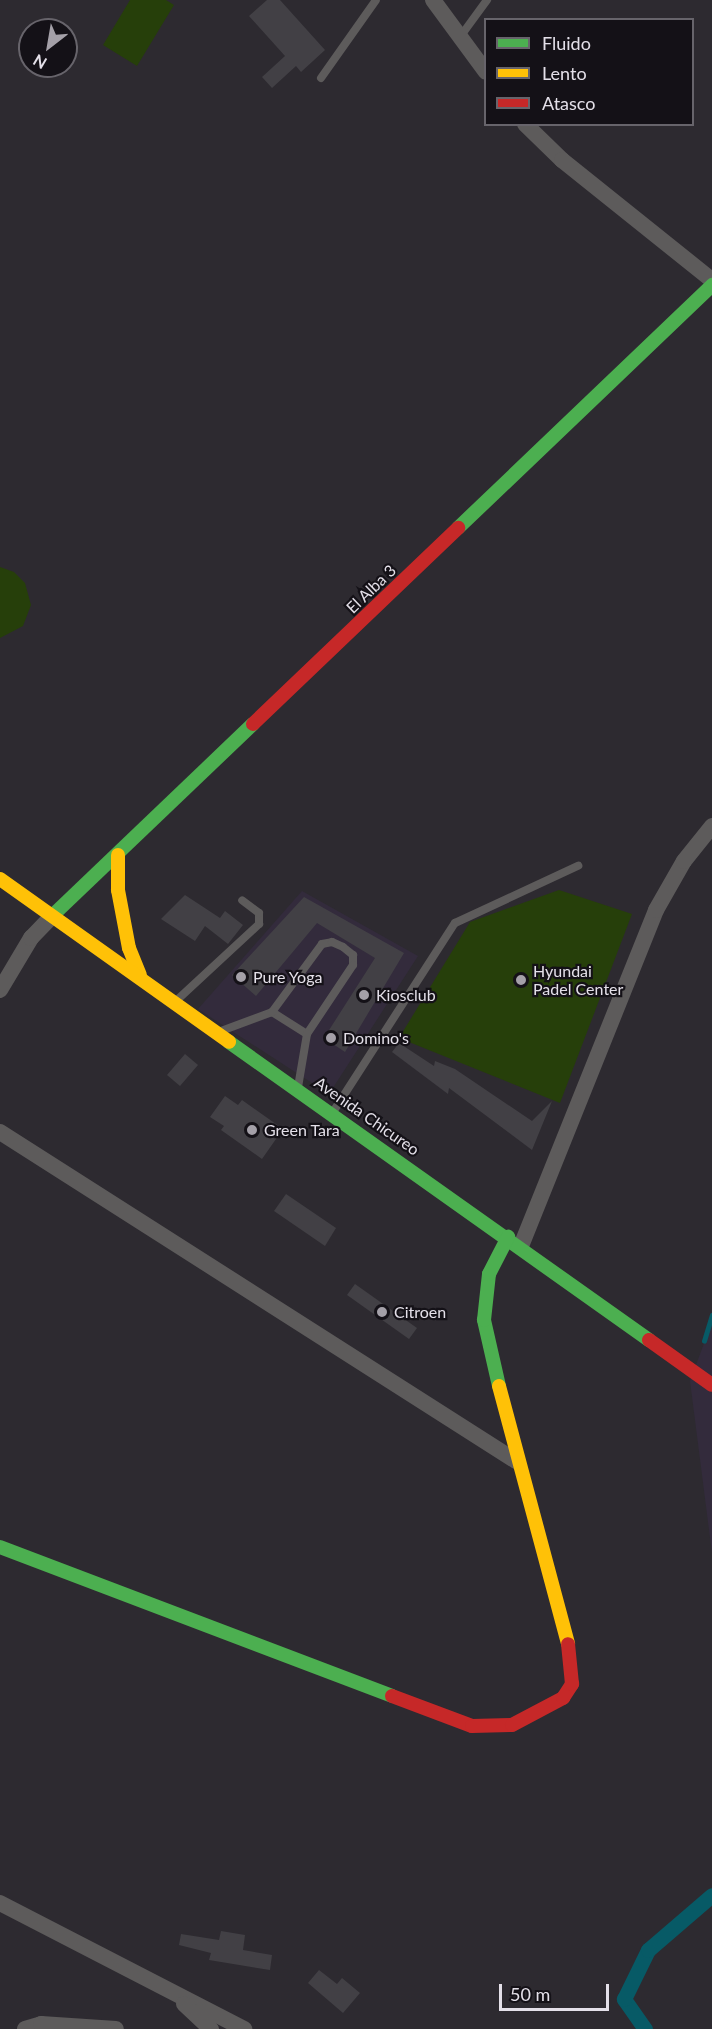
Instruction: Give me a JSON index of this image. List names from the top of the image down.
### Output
{
  "streets": {
    "street": ["El Alba 3", "Avenida Chicureo"]
  },
  "crossings": [
    ["El Alba 3", "Avenida Chicureo"]
  ],
  "places": [
    "Pure Yoga",
    "Hyundai Padel Center",
    "Kiosclub",
    "Domino's",
    "Green Tara",
    "Citroen"
  ],
  "legend": ["Fluido", "Lento", "Atasco"],
  "scale_bar": "50 m",
  "north": "bottom left"
}
